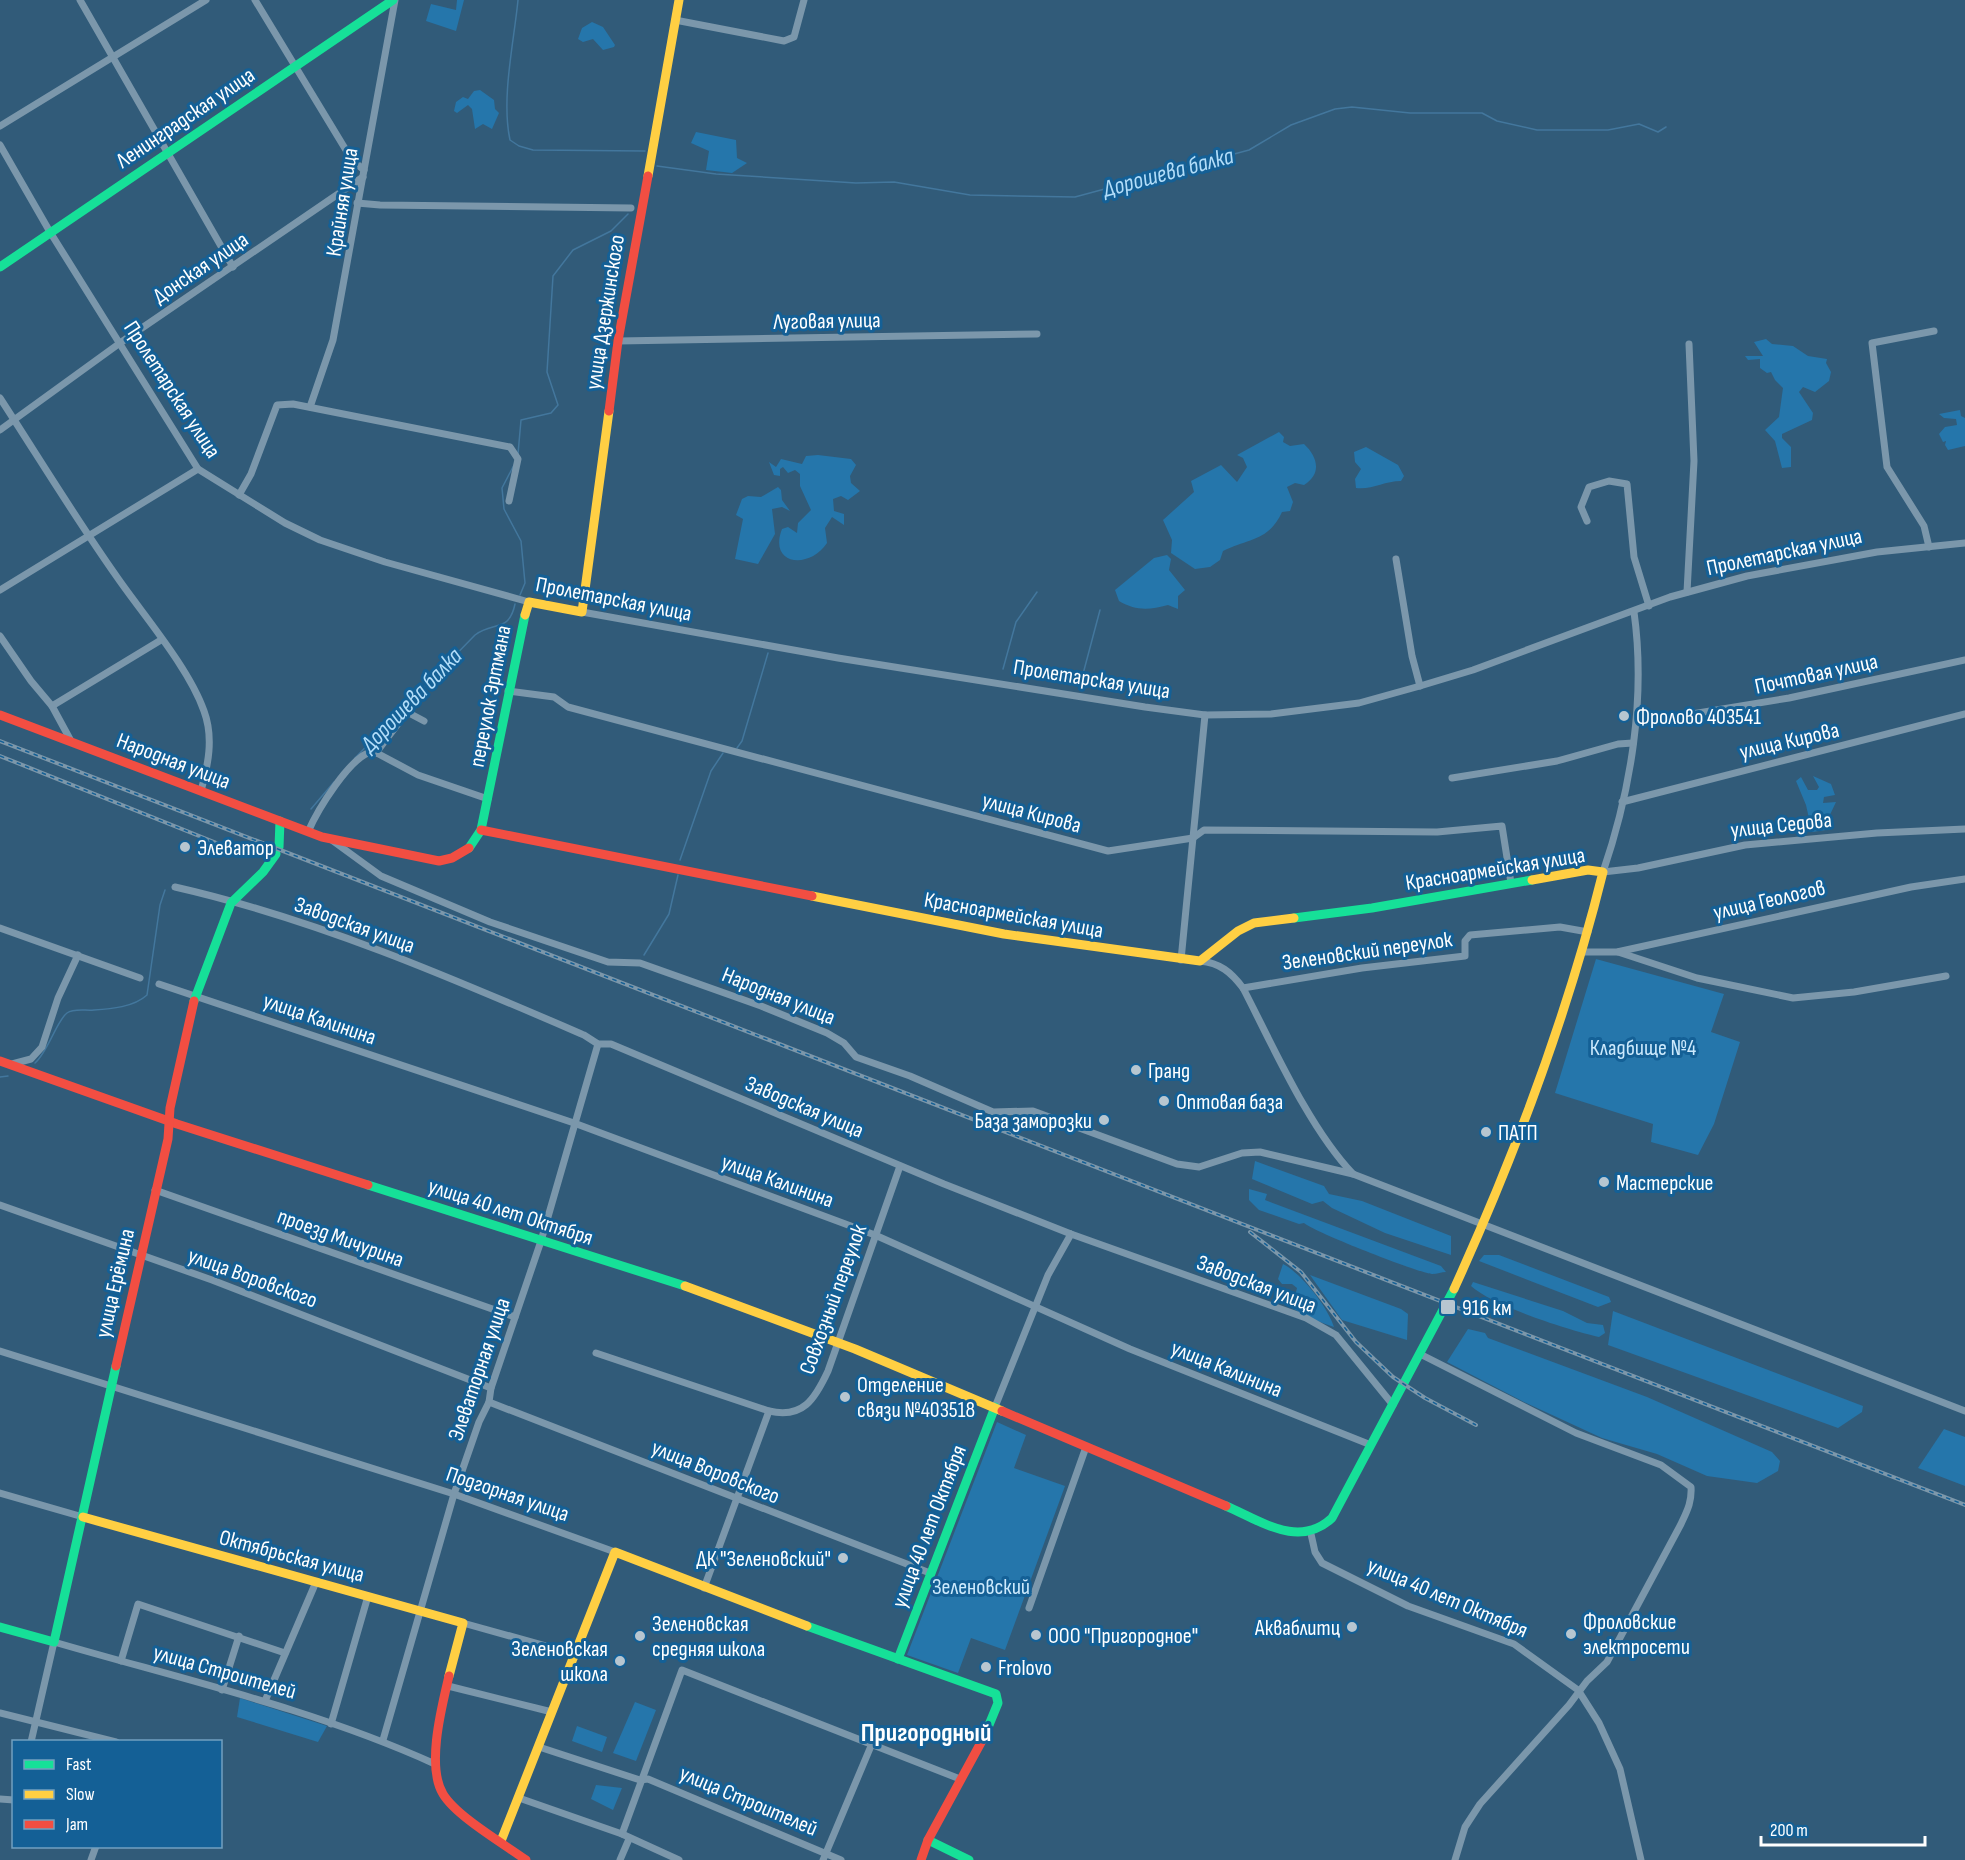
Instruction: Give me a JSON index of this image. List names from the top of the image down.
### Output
{
  "streets": {
    "street": [
      "Ленинградская улица",
      "Крайняя улица",
      "Донская улица",
      "улица Дзержинского",
      "Луговая улица",
      "Пролетарская улица",
      "Почтовая улица",
      "переулок Эртмана",
      "улица Кирова",
      "Народная улица",
      "улица Седова",
      "Красноармейская улица",
      "улица Геологов",
      "Заводская улица",
      "Зеленовский переулок",
      "улица Калинина",
      "улица 40 лет Октября",
      "проезд Мичурина",
      "улица Воровского",
      "улица Ерёмина",
      "Совхозный переулок",
      "Элеваторная улица",
      "Подгорная улица",
      "Октябрьская улица",
      "улица Строителей"
    ]
  },
  "crossings": [
    ["Ленинградская улица", "Крайняя улица"],
    ["Ленинградская улица", "Пролетарская улица"],
    ["Крайняя улица", "Донская улица"],
    ["Донская улица", "Пролетарская улица"],
    ["улица Дзержинского", "Луговая улица"],
    ["улица Дзержинского", "Пролетарская улица"],
    ["Пролетарская улица", "переулок Эртмана"],
    ["переулок Эртмана", "улица Кирова"],
    ["переулок Эртмана", "Народная улица"],
    ["переулок Эртмана", "Красноармейская улица"],
    ["улица Кирова", "Красноармейская улица"],
    ["Народная улица", "Красноармейская улица"],
    ["Народная улица", "улица Ерёмина"],
    ["улица Седова", "Красноармейская улица"],
    ["Заводская улица", "улица Ерёмина"],
    ["Заводская улица", "Совхозный переулок"],
    ["Заводская улица", "Элеваторная улица"],
    ["улица Калинина", "улица Ерёмина"],
    ["улица Калинина", "Совхозный переулок"],
    ["улица Калинина", "Элеваторная улица"],
    ["улица 40 лет Октября", "улица Воровского"],
    ["улица 40 лет Октября", "улица Ерёмина"],
    ["улица 40 лет Октября", "Совхозный переулок"],
    ["улица 40 лет Октября", "Элеваторная улица"],
    ["улица 40 лет Октября", "Подгорная улица"],
    ["проезд Мичурина", "улица Ерёмина"],
    ["проезд Мичурина", "Элеваторная улица"],
    ["улица Воровского", "улица Ерёмина"],
    ["улица Воровского", "Элеваторная улица"],
    ["улица Ерёмина", "Подгорная улица"],
    ["улица Ерёмина", "Октябрьская улица"],
    ["улица Ерёмина", "улица Строителей"],
    ["Элеваторная улица", "Подгорная улица"],
    ["Элеваторная улица", "Октябрьская улица"],
    ["Элеваторная улица", "улица Строителей"]
  ],
  "districts": ["Пригородный"],
  "water": ["Дорошева балка"],
  "parks": ["Кладбище №4", "Зеленовский"],
  "places": {
    "other": [
      "Фролово 403541",
      "Элеватор",
      "Гранд",
      "Оптовая база",
      "База заморозки",
      "ПАТП",
      "Мастерские",
      "Отделение связи №403518",
      "ДК \"Зеленовский\"",
      "Акваблитц",
      "Фроловские электросети",
      "ООО \"Пригородное\"",
      "Зеленовская средняя школа",
      "Зеленовская школа",
      "Frolovo"
    ],
    "transit": ["916 км"]
  },
  "legend": ["Fast", "Slow", "Jam"],
  "scale_bar": "200 m"
}
